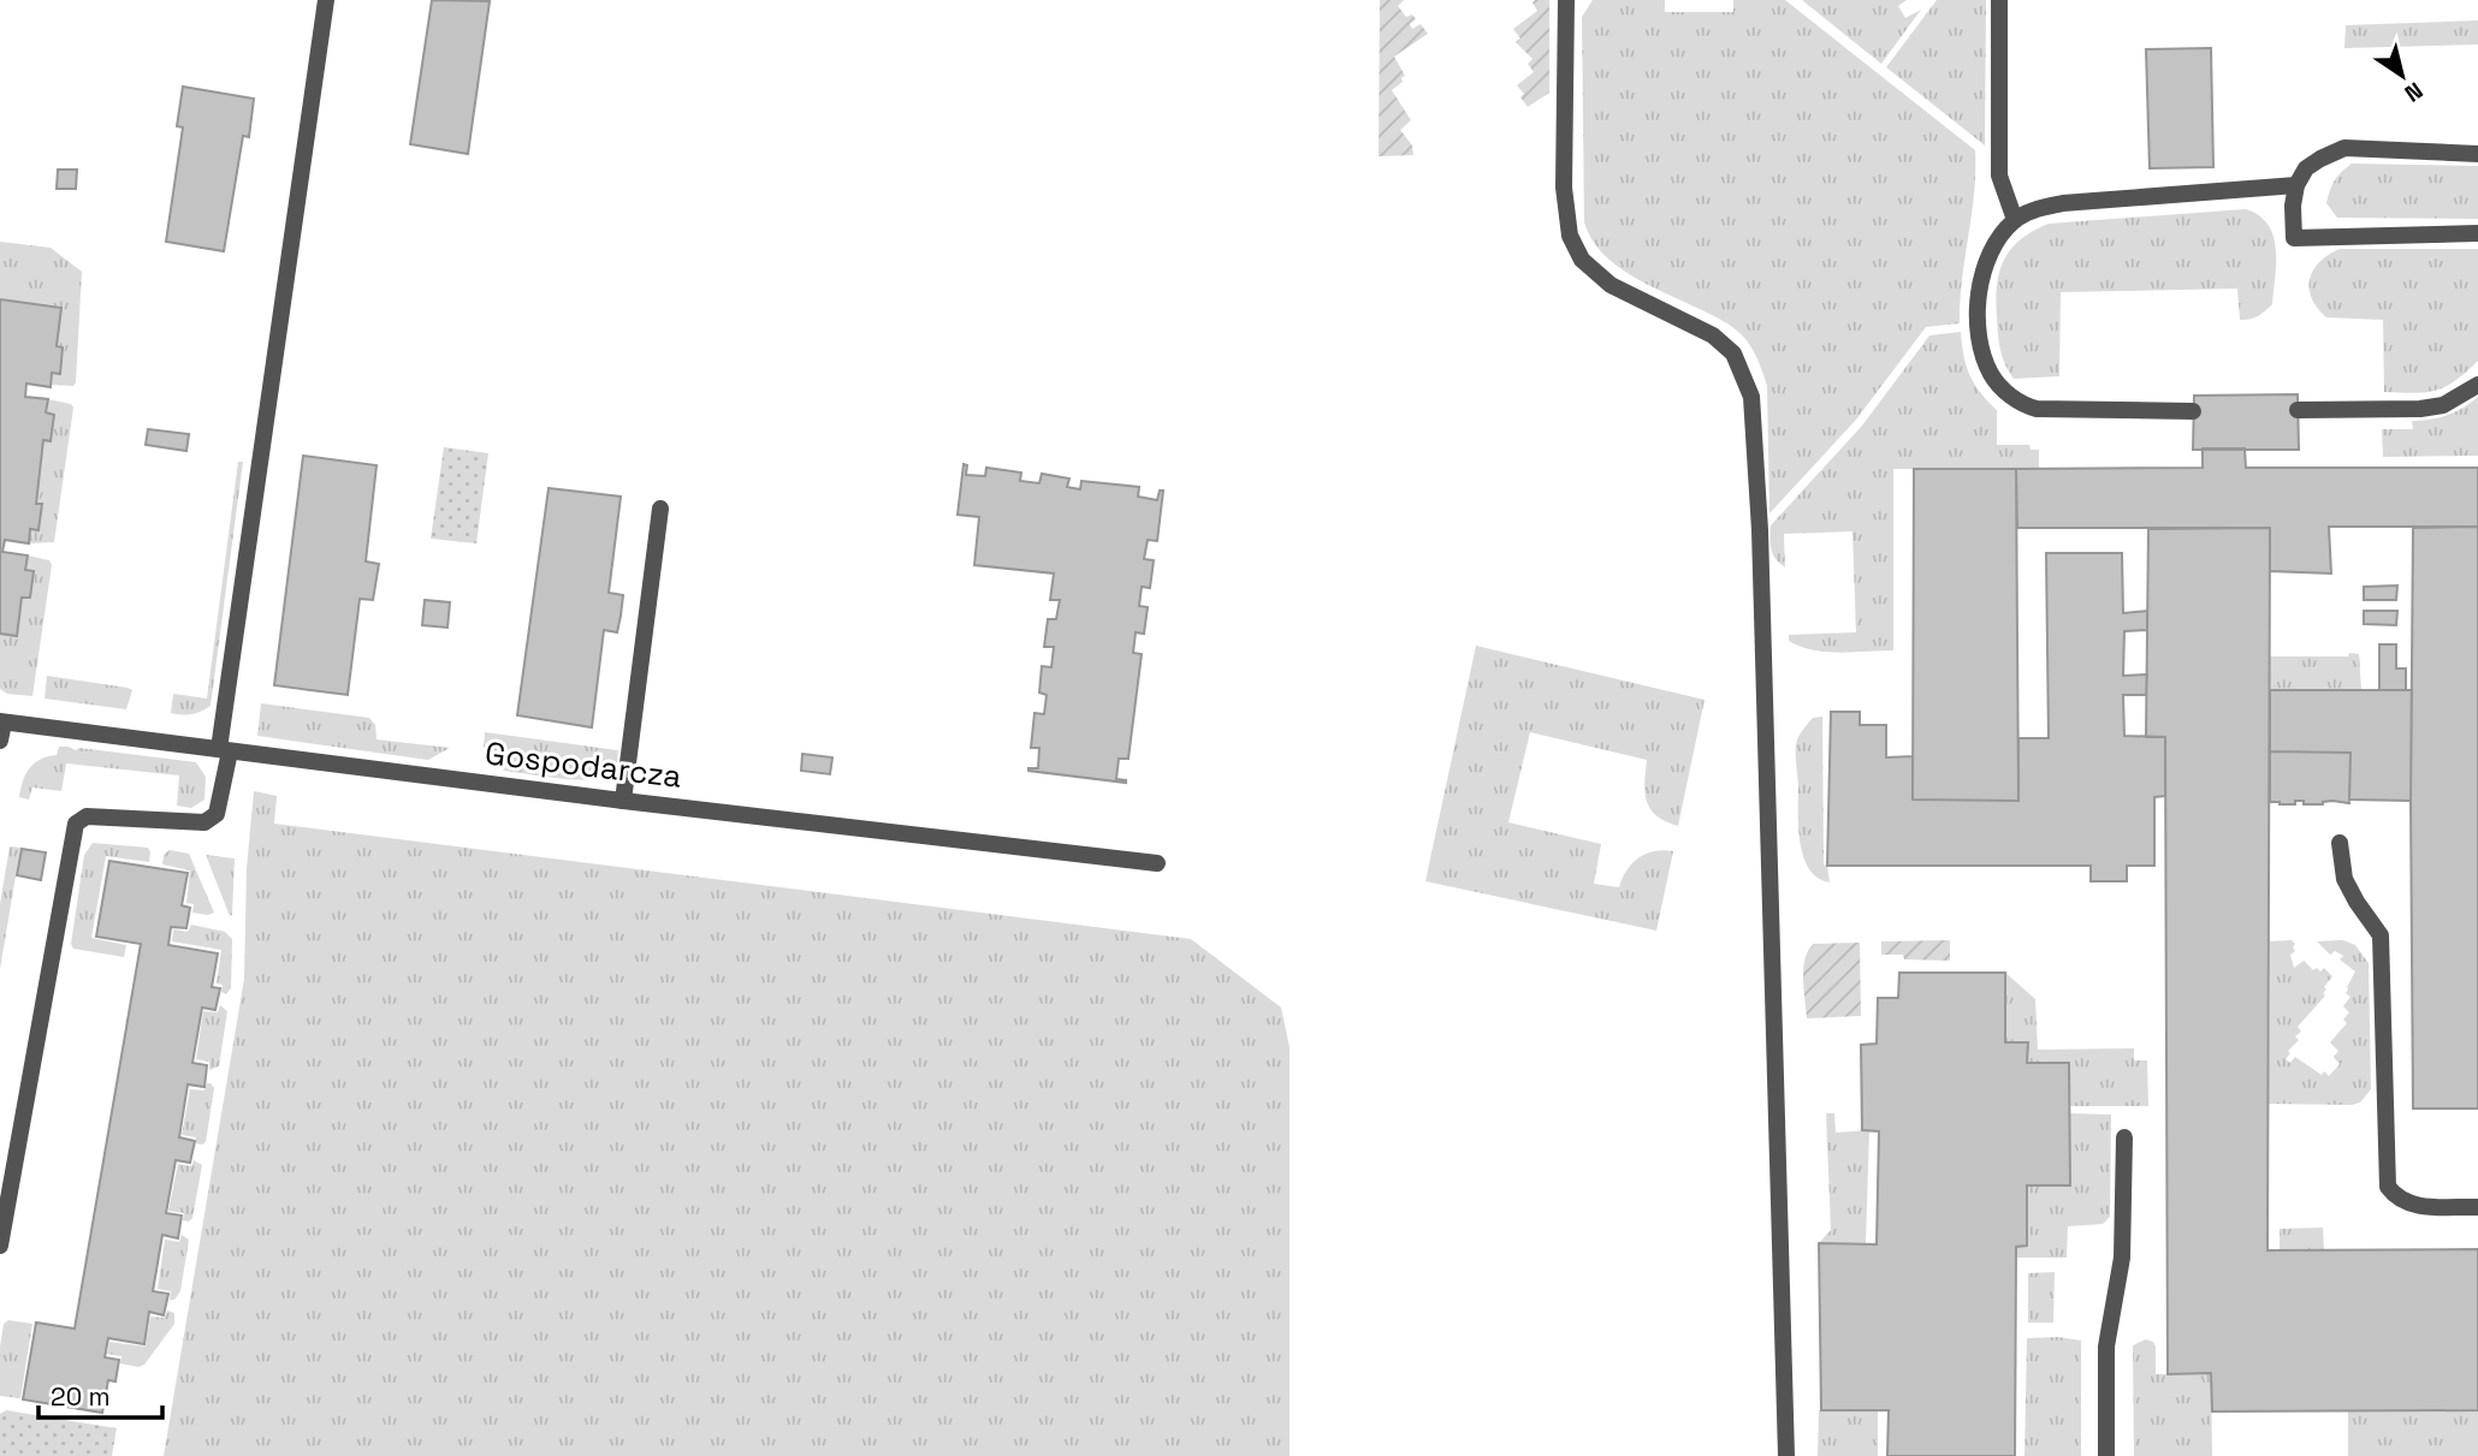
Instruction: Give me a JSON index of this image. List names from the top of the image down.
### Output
{
  "streets": {
    "street": ["Gospodarcza"]
  },
  "scale_bar": "20 m",
  "north": "bottom right"
}
